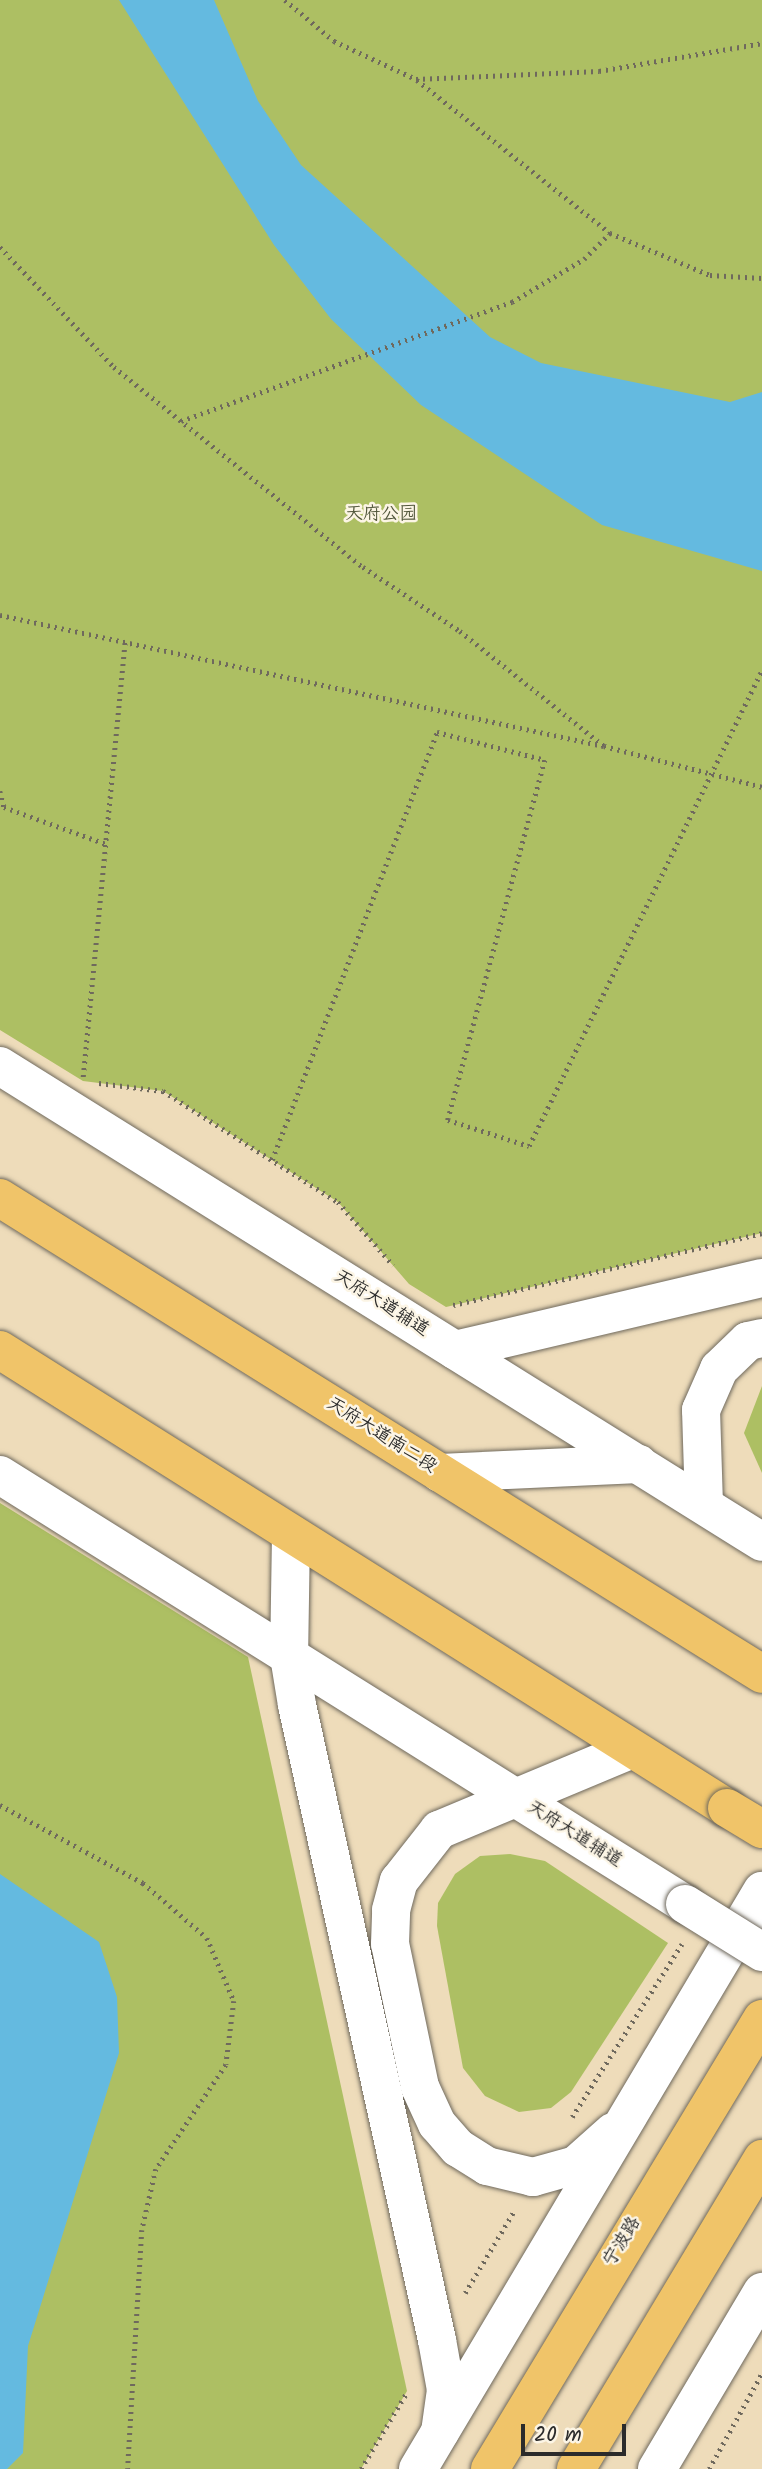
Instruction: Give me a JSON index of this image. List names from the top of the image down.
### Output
{
  "streets": {
    "main road": ["天府大道南二段", "宁波路"],
    "street": ["天府大道辅道"]
  },
  "parks": ["天府公园"],
  "scale_bar": "20 m"
}
